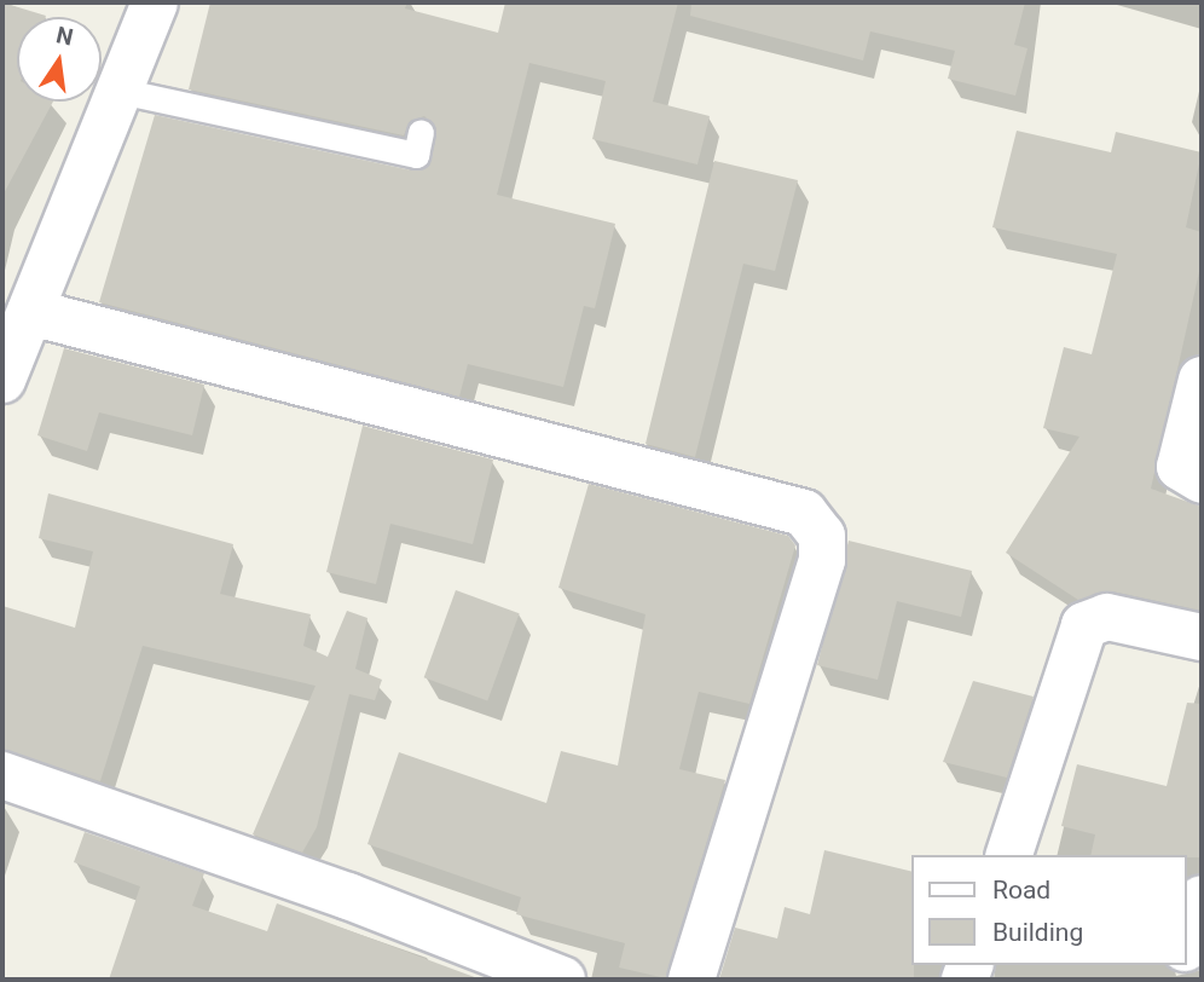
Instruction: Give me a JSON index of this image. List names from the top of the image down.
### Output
{
  "legend": ["Road", "Building"],
  "north": "top"
}
